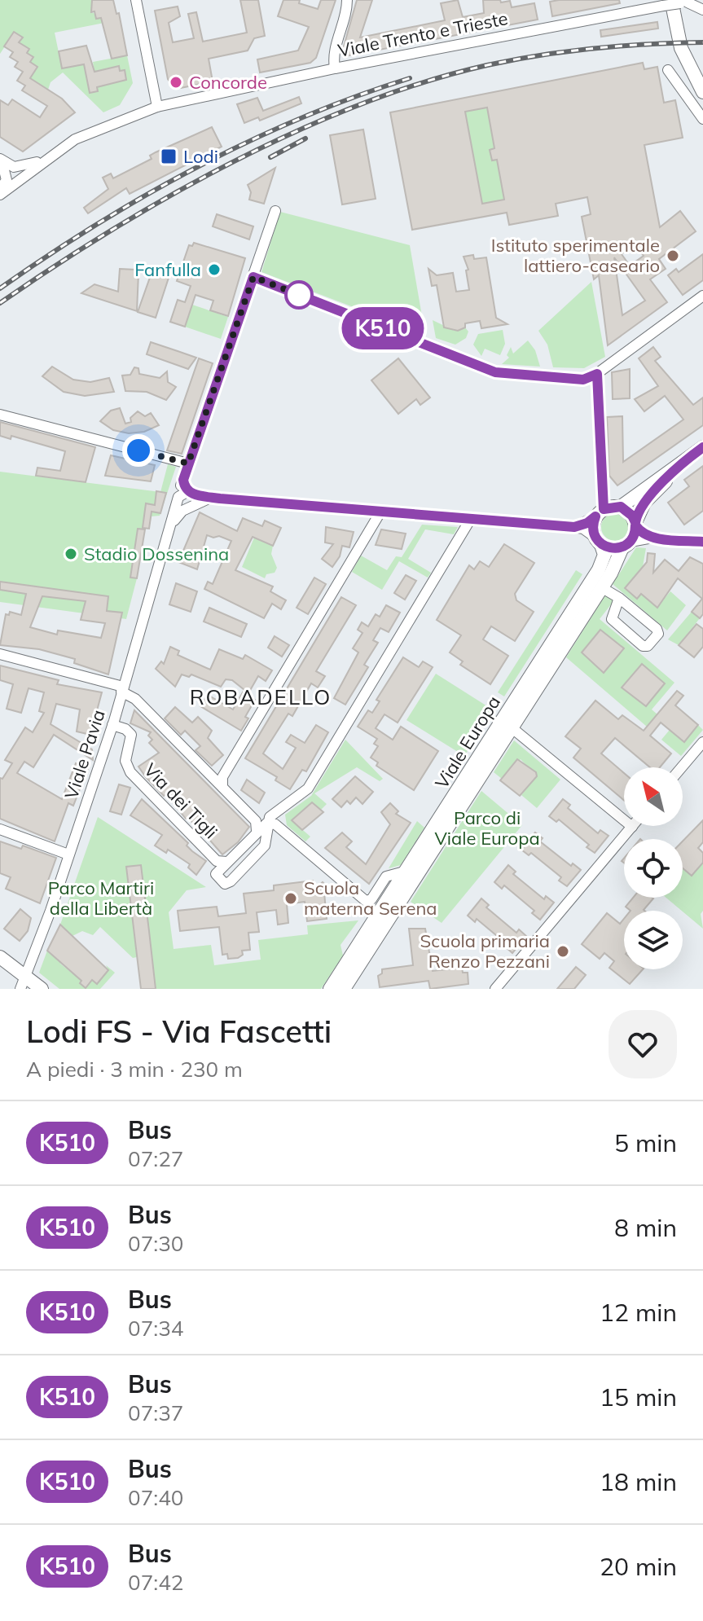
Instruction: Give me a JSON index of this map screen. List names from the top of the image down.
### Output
{
  "streets": {
    "street": [
      "Viale Trento e Trieste",
      "Viale Europa",
      "Viale Pavia",
      "Via dei Tigli"
    ]
  },
  "crossings": [
    ["Viale Pavia", "Via dei Tigli"]
  ],
  "districts": ["ROBADELLO"],
  "parks": ["Parco di Viale Europa", "Parco Martiri della Libertà"],
  "places": {
    "other": [
      "Concorde",
      "Istituto sperimentale lattiero-caseario",
      "Fanfulla",
      "Stadio Dossenina",
      "Scuola materna Serena",
      "Scuola primaria Renzo Pezzani"
    ],
    "transit": ["Lodi"]
  },
  "lines": ["bus line K510"],
  "north": "top left",
  "page": {
    "on_map": "K510",
    "heading": ["Lodi FS - Via Fascetti", "A piedi · 3 min · 230 m"],
    "list": [
      {
        "mark": "K510",
        "name": "Bus",
        "note": "07:27",
        "value": "5 min"
      },
      {
        "mark": "K510",
        "name": "Bus",
        "note": "07:30",
        "value": "8 min"
      },
      {
        "mark": "K510",
        "name": "Bus",
        "note": "07:34",
        "value": "12 min"
      },
      {
        "mark": "K510",
        "name": "Bus",
        "note": "07:37",
        "value": "15 min"
      },
      {
        "mark": "K510",
        "name": "Bus",
        "note": "07:40",
        "value": "18 min"
      },
      {
        "mark": "K510",
        "name": "Bus",
        "note": "07:42",
        "value": "20 min"
      }
    ]
  }
}
